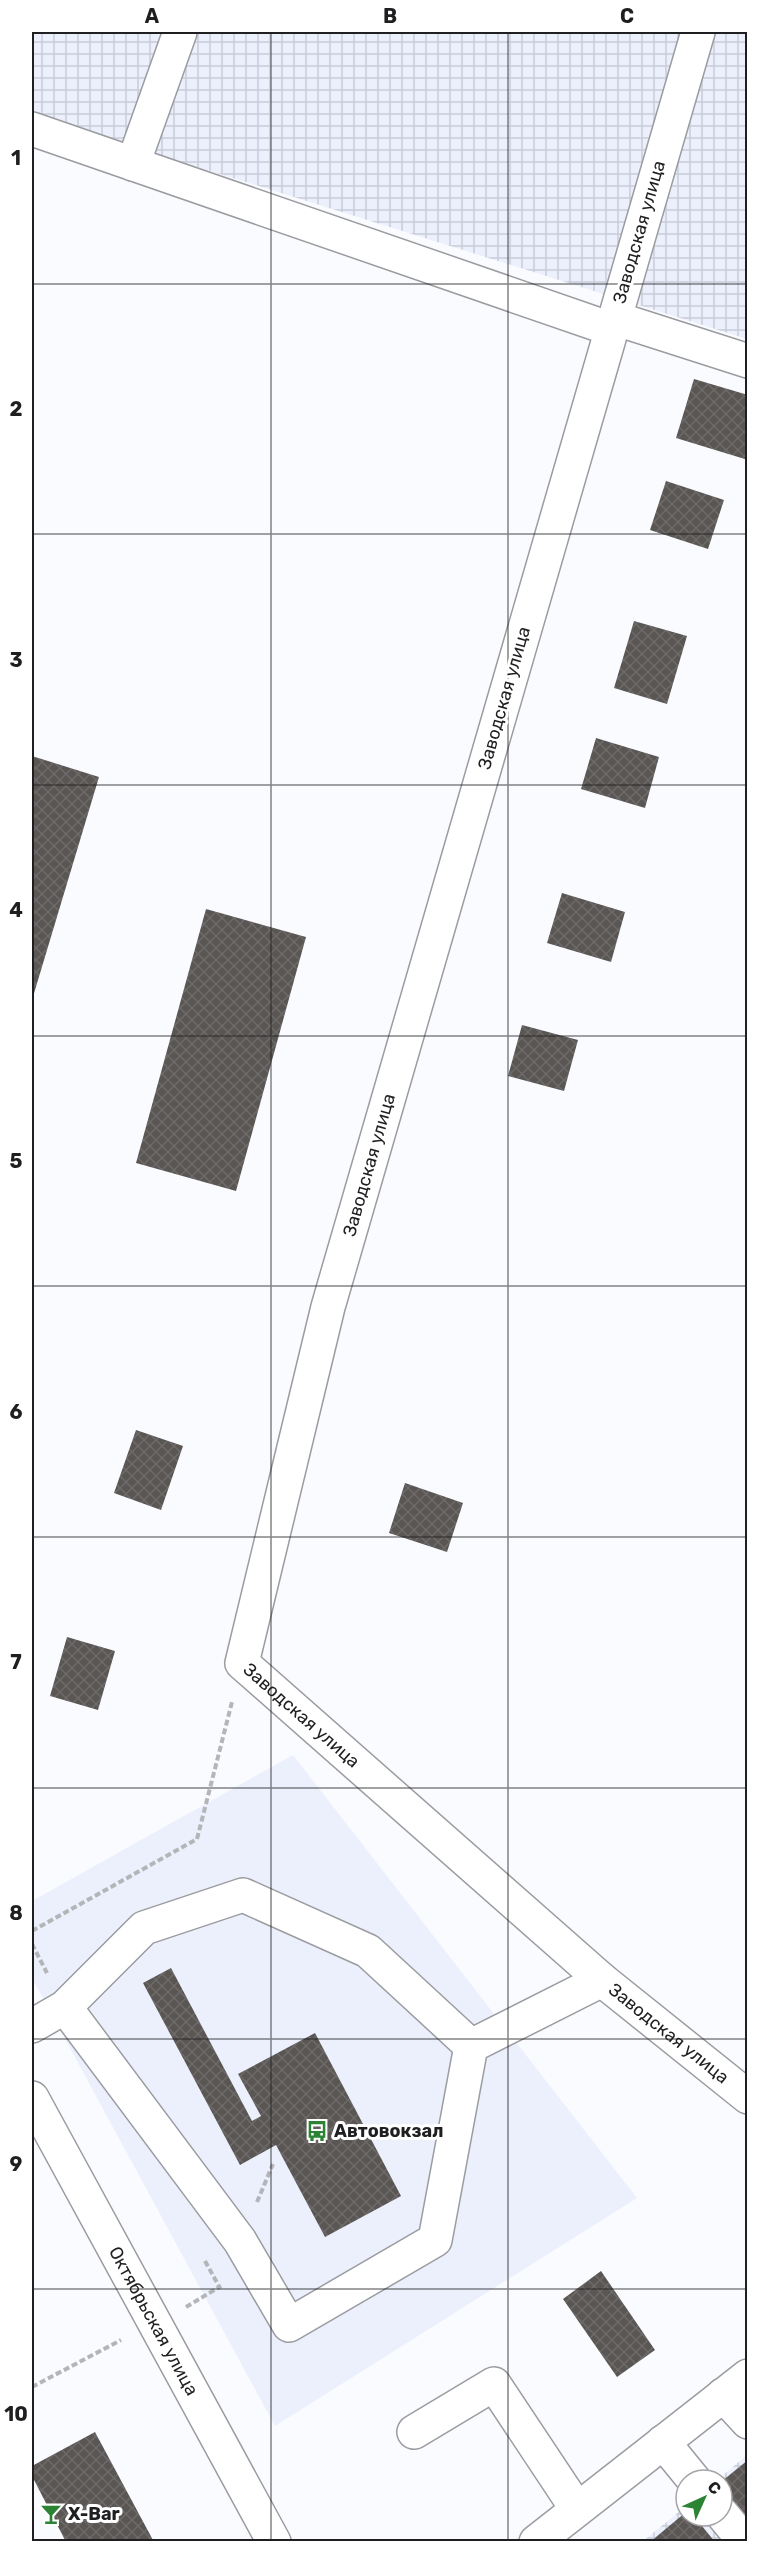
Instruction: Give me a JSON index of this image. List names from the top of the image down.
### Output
{
  "streets": {
    "street": ["Заводская улица", "Октябрьская улица"]
  },
  "places": {
    "bus stop": ["Автовокзал"],
    "bar": ["X-Bar"]
  },
  "north": "top right",
  "grid": {
    "columns": ["A", "B", "C"],
    "rows": [
      "1",
      "2",
      "3",
      "4",
      "5",
      "6",
      "7",
      "8",
      "9",
      "10"
    ]
  }
}
